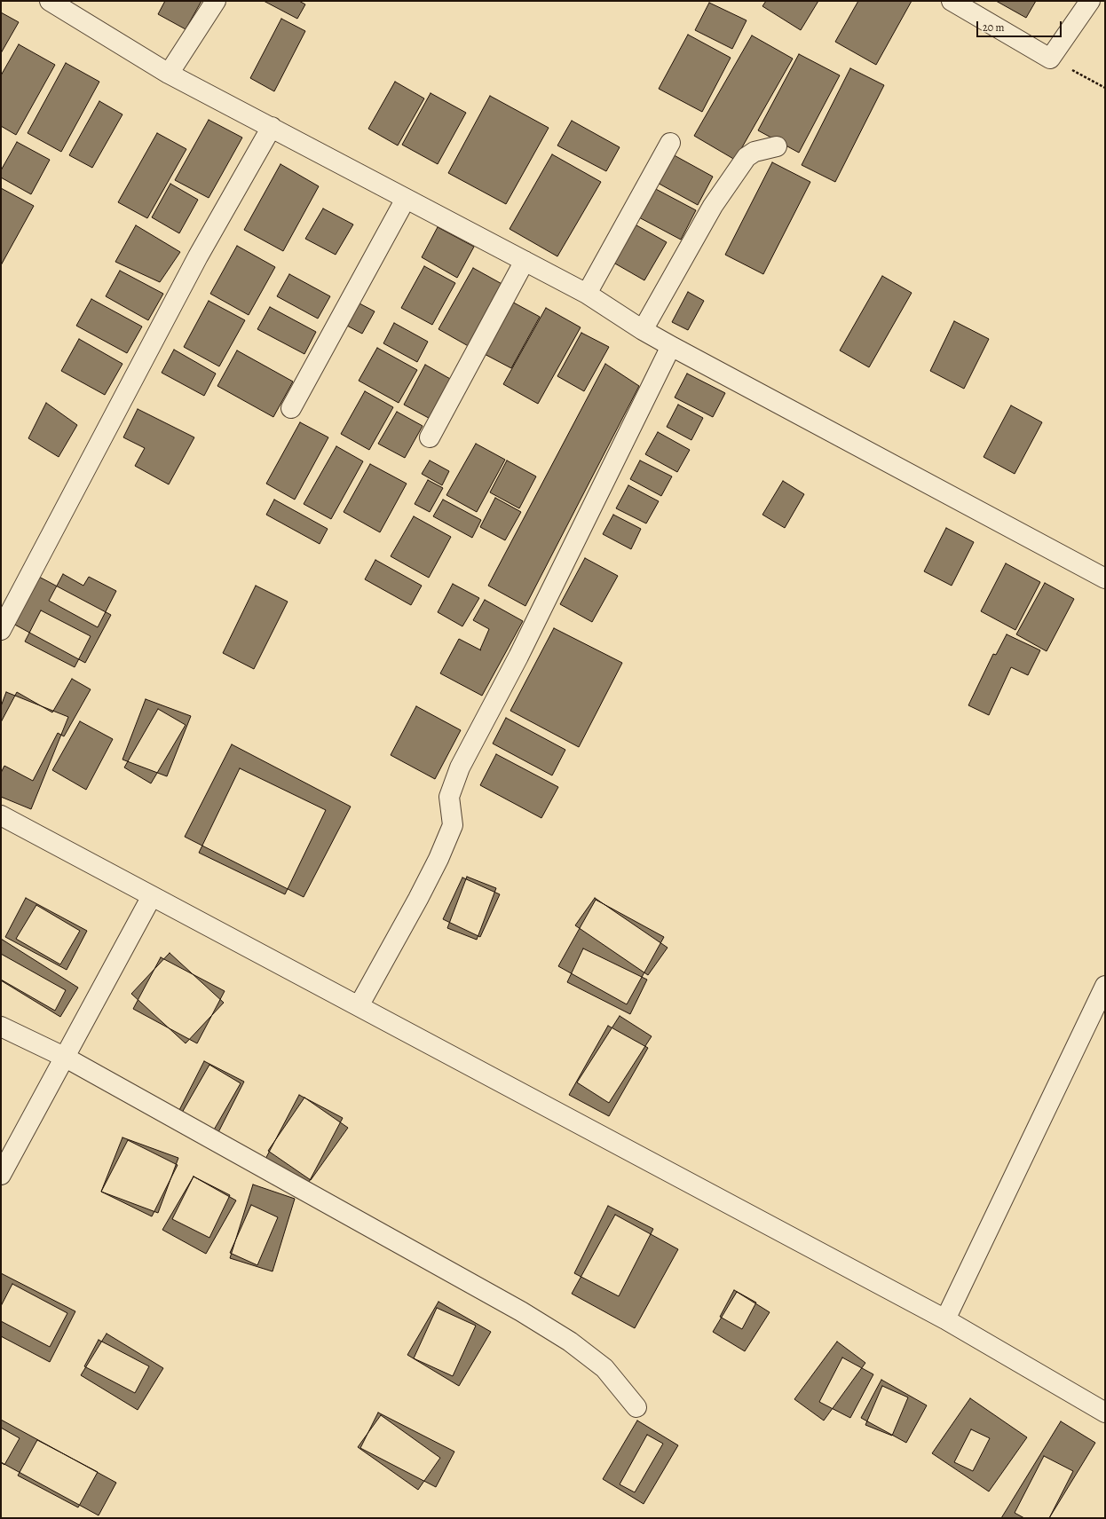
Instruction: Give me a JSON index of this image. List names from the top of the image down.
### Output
{
  "scale_bar": "20 m"
}
